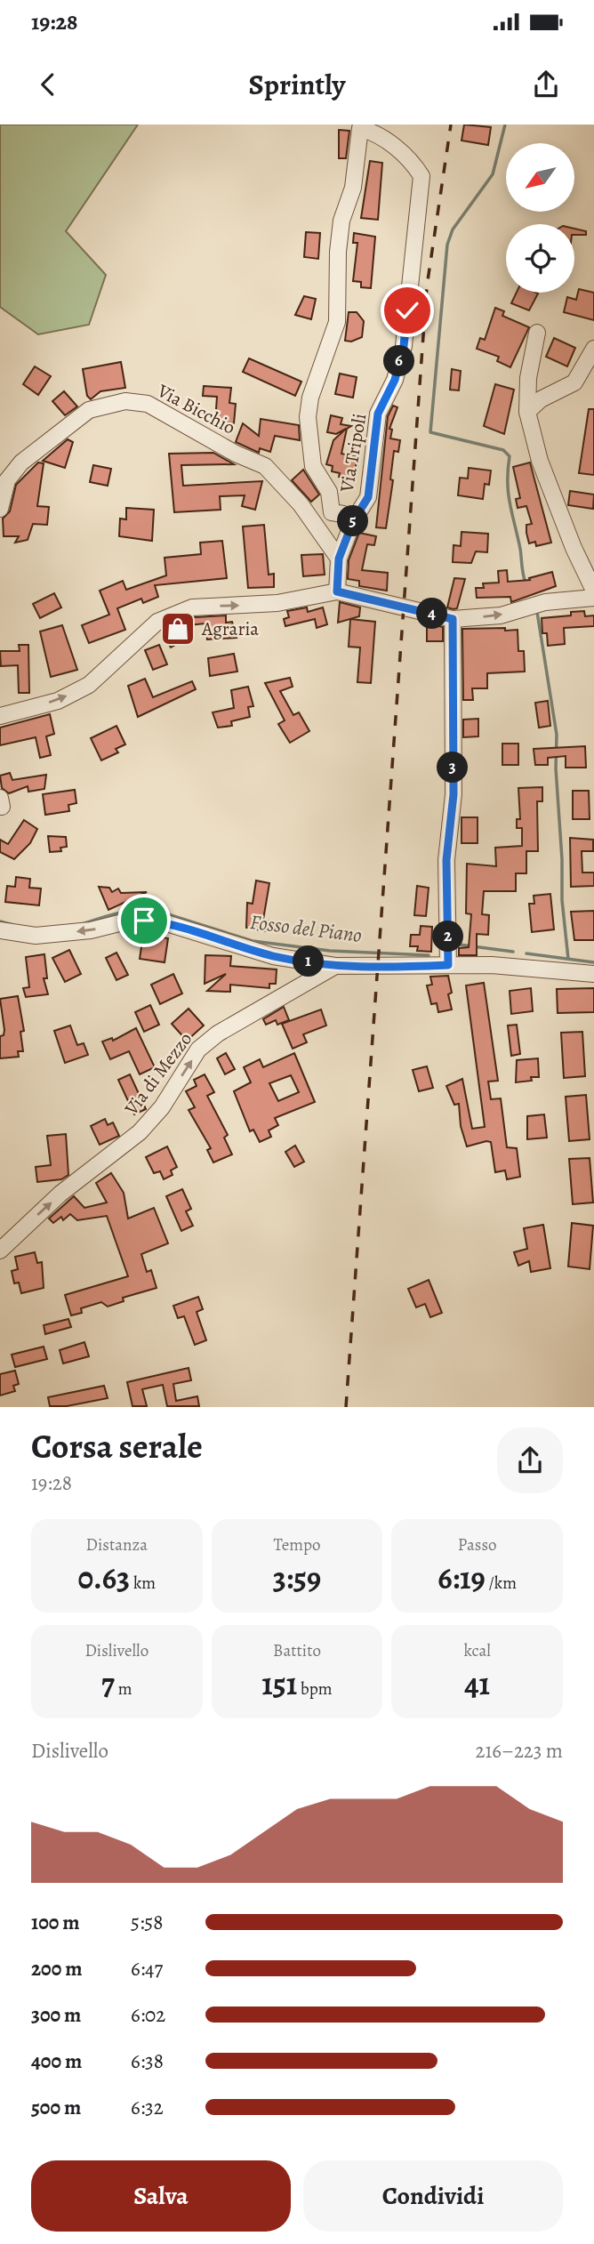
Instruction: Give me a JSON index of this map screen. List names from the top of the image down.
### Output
{
  "streets": {
    "street": ["Via Bicchio", "Via Tripoli", "Via di Mezzo"]
  },
  "crossings": [
    ["Via Bicchio", "Via Tripoli"]
  ],
  "one_way": ["Via di Mezzo"],
  "water": ["Fosso del Piano"],
  "places": {
    "shop": ["Agraria"]
  },
  "north": "bottom left",
  "page": {
    "status": "19:28",
    "header": "Sprintly",
    "pins": [
      "6",
      "5",
      "4",
      "3",
      "2",
      "1"
    ],
    "heading": ["Corsa serale", "19:28"],
    "stats": [
      ["Distanza", "0.63 km"],
      ["Tempo", "3:59"],
      ["Passo", "6:19 /km"],
      ["Dislivello", "7 m"],
      ["Battito", "151 bpm"],
      ["kcal", "41"]
    ],
    "chart": ["Dislivello", "216–223 m"],
    "list": [
      {
        "name": "100 m",
        "note": "5:58"
      },
      {
        "name": "200 m",
        "note": "6:47"
      },
      {
        "name": "300 m",
        "note": "6:02"
      },
      {
        "name": "400 m",
        "note": "6:38"
      },
      {
        "name": "500 m",
        "note": "6:32"
      }
    ],
    "buttons": ["Salva", "Condividi"]
  }
}
